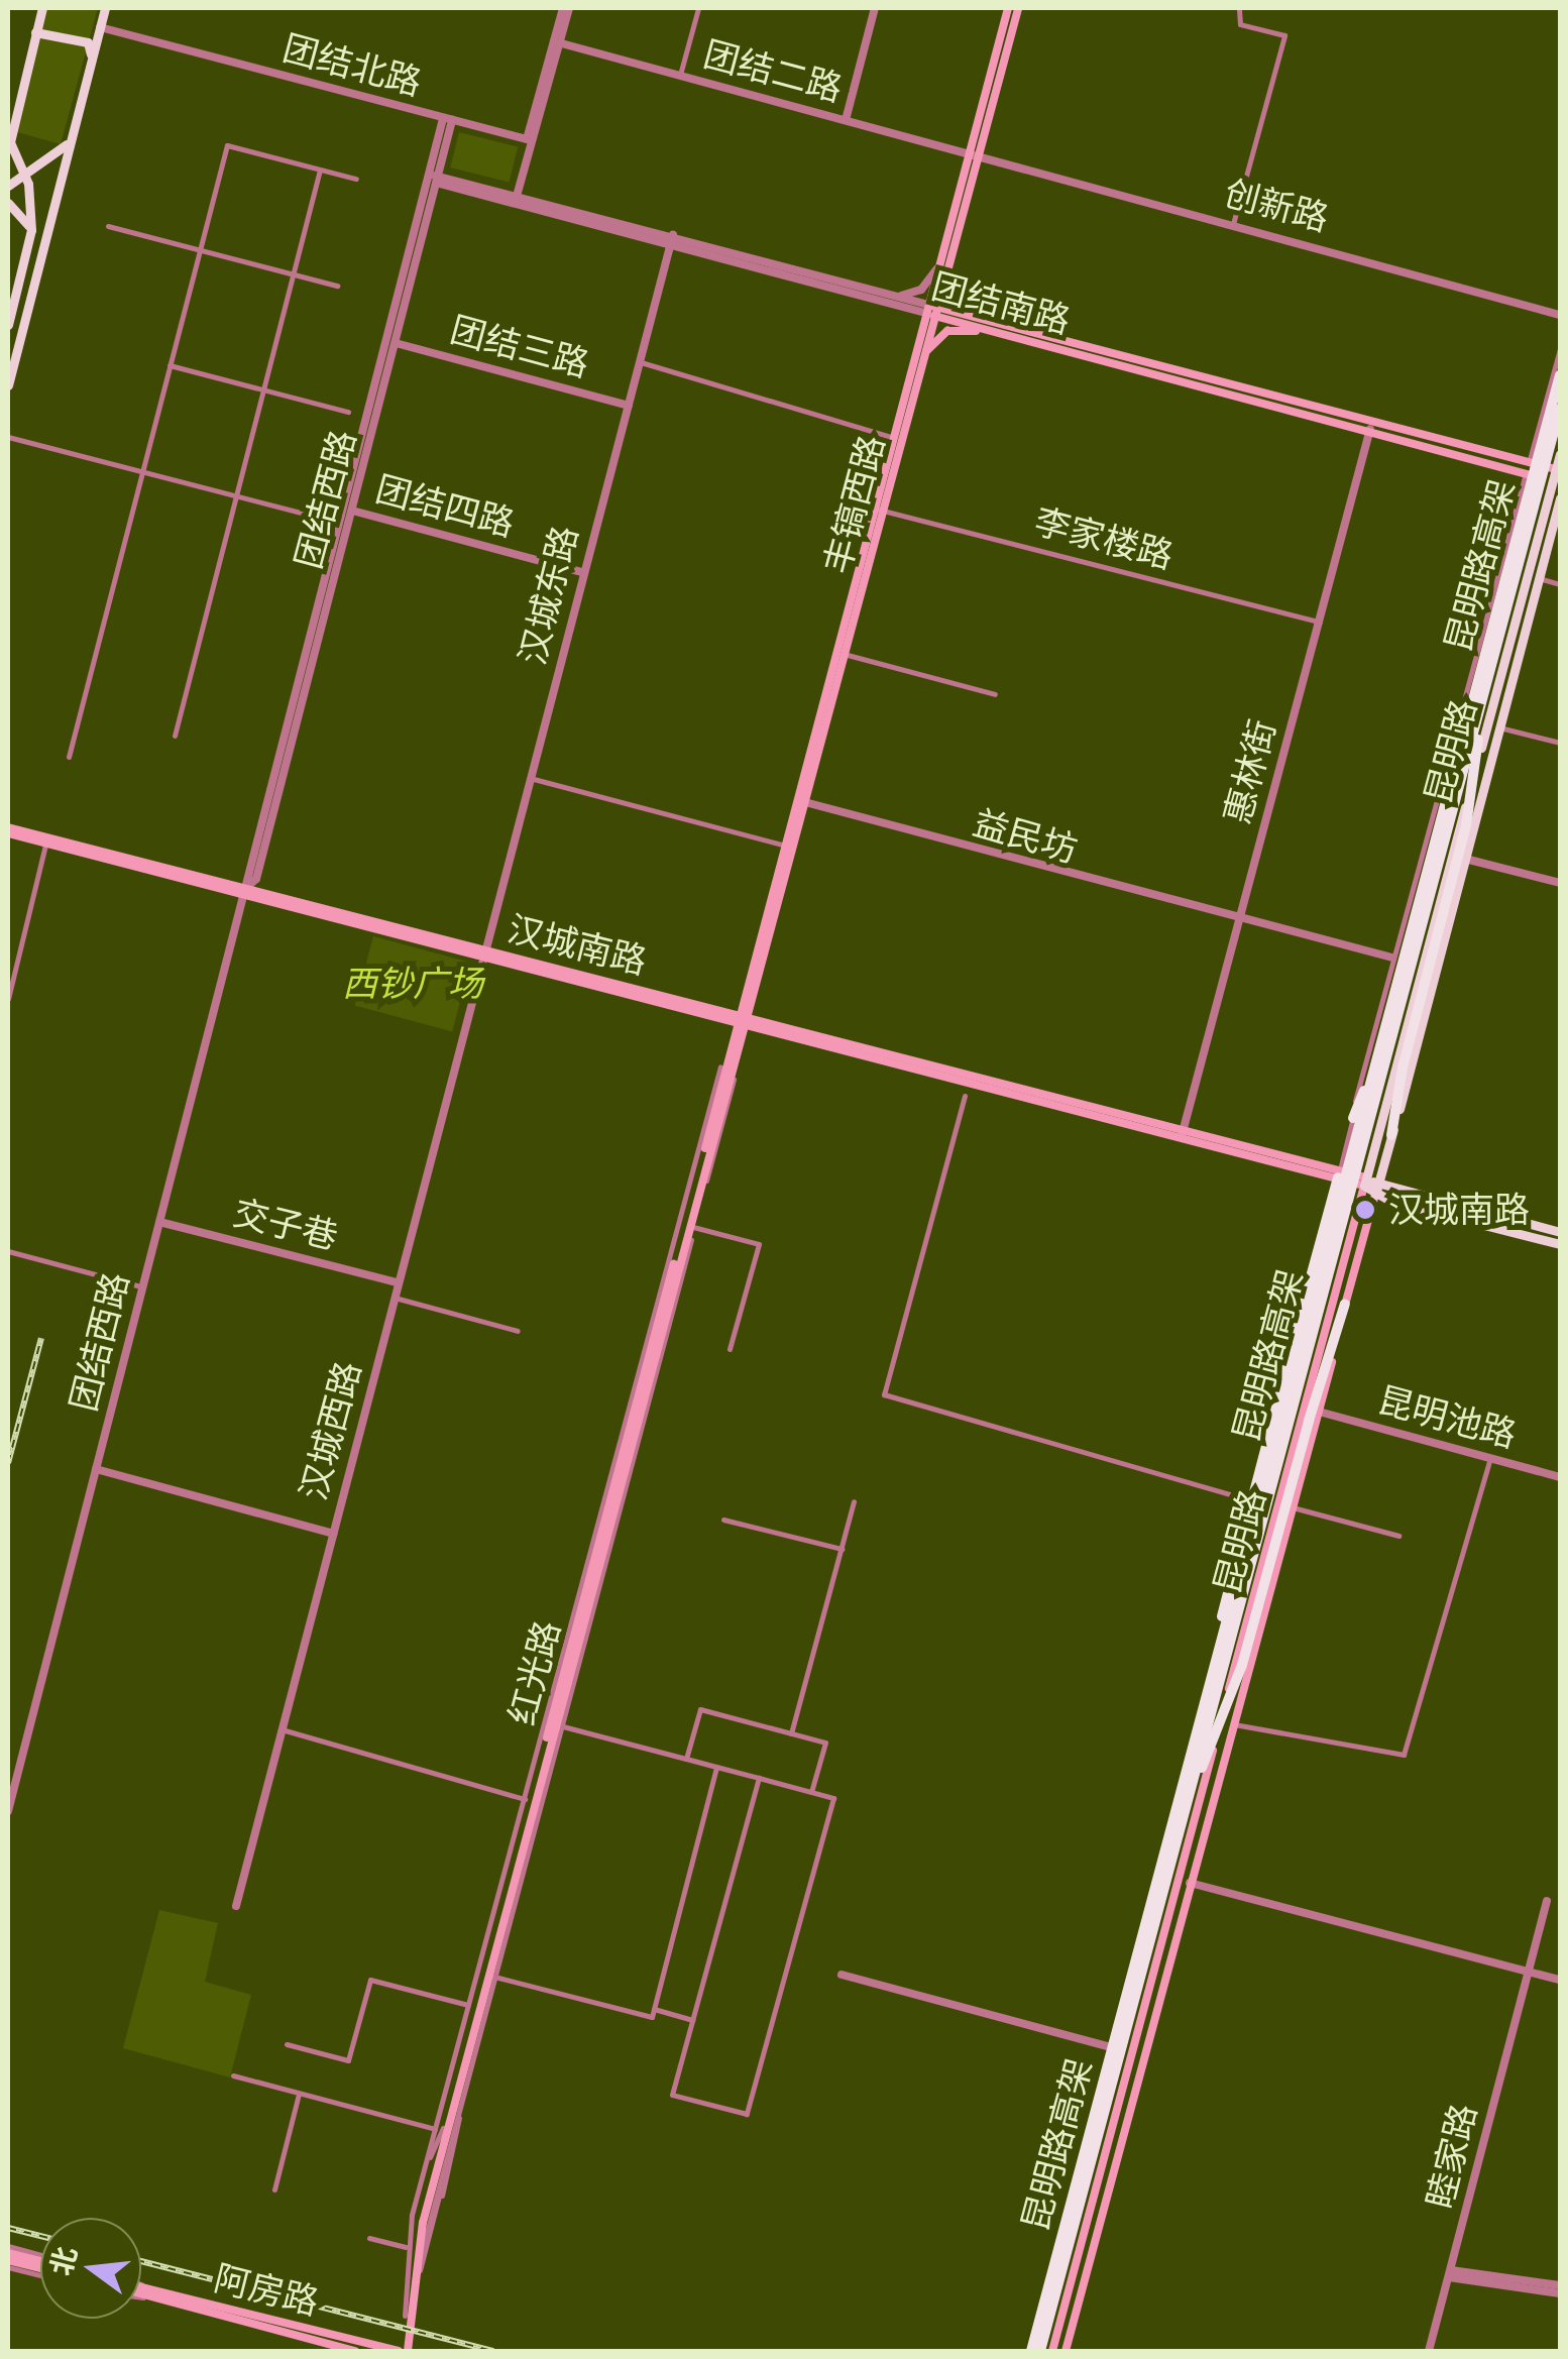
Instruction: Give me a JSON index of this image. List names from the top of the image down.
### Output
{
  "streets": {
    "highway": ["昆明路高架"],
    "main road": [
      "团结南路",
      "丰镐西路",
      "昆明路",
      "汉城南路",
      "红光路",
      "阿房路"
    ],
    "street": [
      "团结北路",
      "团结二路",
      "创新路",
      "团结三路",
      "团结西路",
      "团结四路",
      "李家楼路",
      "汉城东路",
      "惠林街",
      "益民坊",
      "交子巷",
      "昆明池路",
      "汉城西路",
      "睦家路"
    ]
  },
  "crossings": [
    ["团结北路", "团结西路"],
    ["团结二路", "创新路"],
    ["团结二路", "丰镐西路"],
    ["创新路", "丰镐西路"],
    ["团结南路", "团结西路"],
    ["团结南路", "丰镐西路"],
    ["团结南路", "汉城东路"],
    ["团结南路", "昆明路"],
    ["团结南路", "惠林街"],
    ["团结三路", "团结西路"],
    ["团结三路", "汉城东路"],
    ["团结西路", "团结四路"],
    ["团结西路", "汉城南路"],
    ["团结西路", "交子巷"],
    ["丰镐西路", "李家楼路"],
    ["丰镐西路", "益民坊"],
    ["丰镐西路", "汉城南路"],
    ["丰镐西路", "红光路"],
    ["团结四路", "汉城东路"],
    ["李家楼路", "惠林街"],
    ["汉城东路", "汉城南路"],
    ["汉城东路", "汉城西路"],
    ["昆明路", "益民坊"],
    ["昆明路", "汉城南路"],
    ["昆明路", "昆明池路"],
    ["惠林街", "益民坊"],
    ["惠林街", "汉城南路"],
    ["汉城南路", "红光路"],
    ["交子巷", "汉城西路"],
    ["红光路", "阿房路"]
  ],
  "parks": ["西钞广场"],
  "places": ["汉城南路"],
  "north": "left"
}
